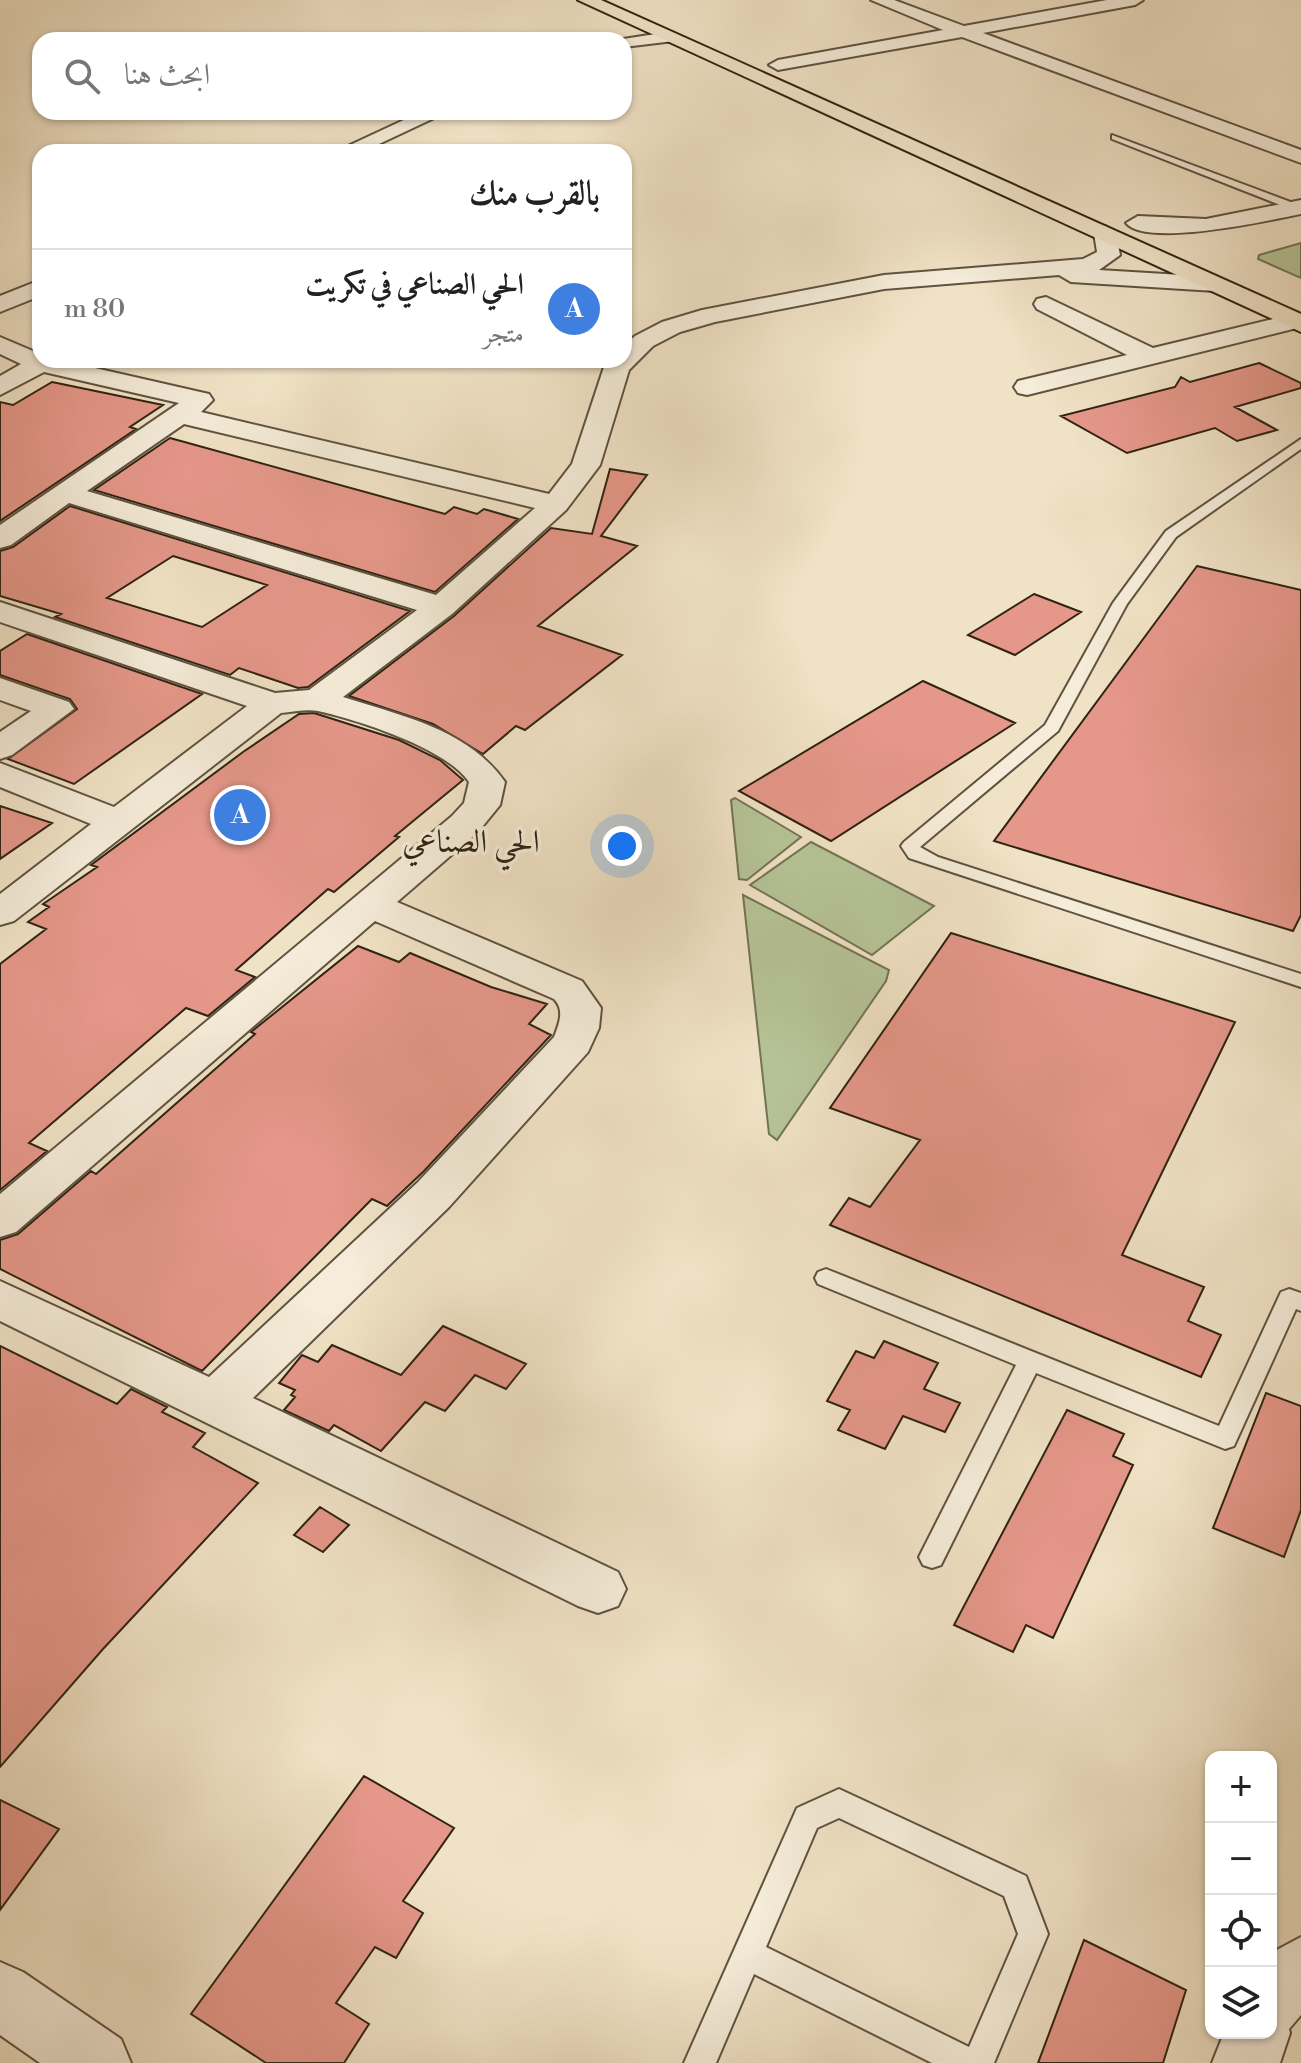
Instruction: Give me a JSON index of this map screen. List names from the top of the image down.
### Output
{
  "districts": ["الحي الصناعي"],
  "page": {
    "search": "ابحث هنا",
    "heading": "بالقرب منك",
    "list": [
      {
        "mark": "A",
        "name": "الحي الصناعي في تكريت",
        "note": "متجر",
        "value": "80 m"
      }
    ],
    "pins": "A",
    "map_buttons": ["+", "−"]
  }
}
